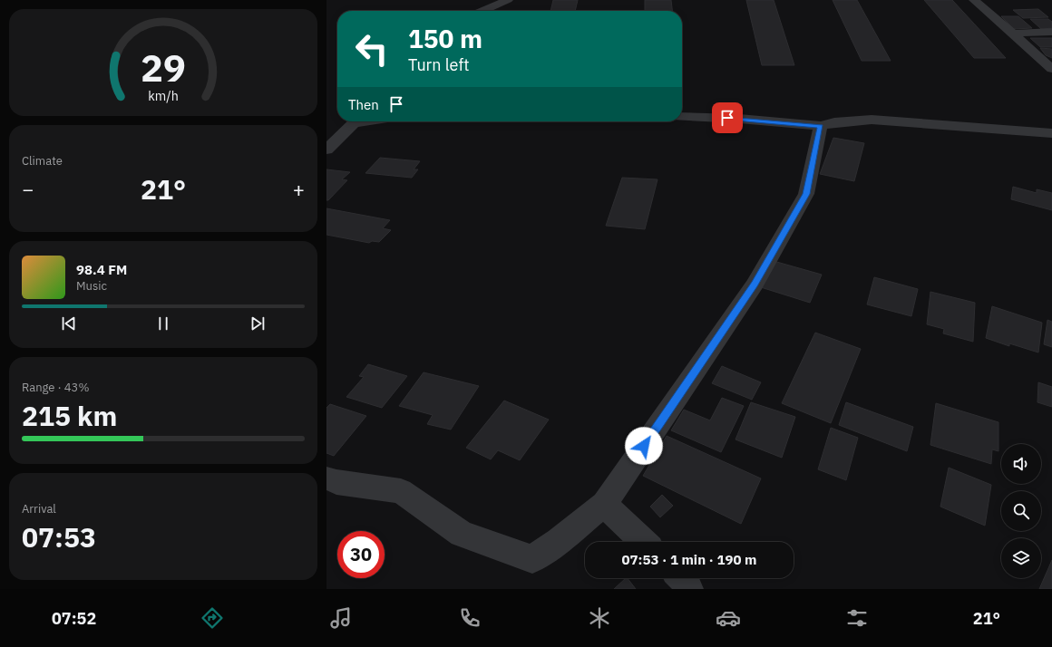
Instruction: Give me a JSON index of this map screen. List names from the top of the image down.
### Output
{
  "page": {
    "turn": ["150 m", "Turn left"],
    "then": "Then",
    "tile": [
      "Climate",
      ["Range · 43%", "215 km"],
      ["Arrival", "07:53"]
    ],
    "heat": ["−", "21°", "+"],
    "song": ["98.4 FM", "Music"],
    "limit": "30",
    "trip": "07:53 · 1 min · 190 m",
    "tabs": ["07:52", "21°"],
    "gauge": ["29", "km/h"]
  }
}
